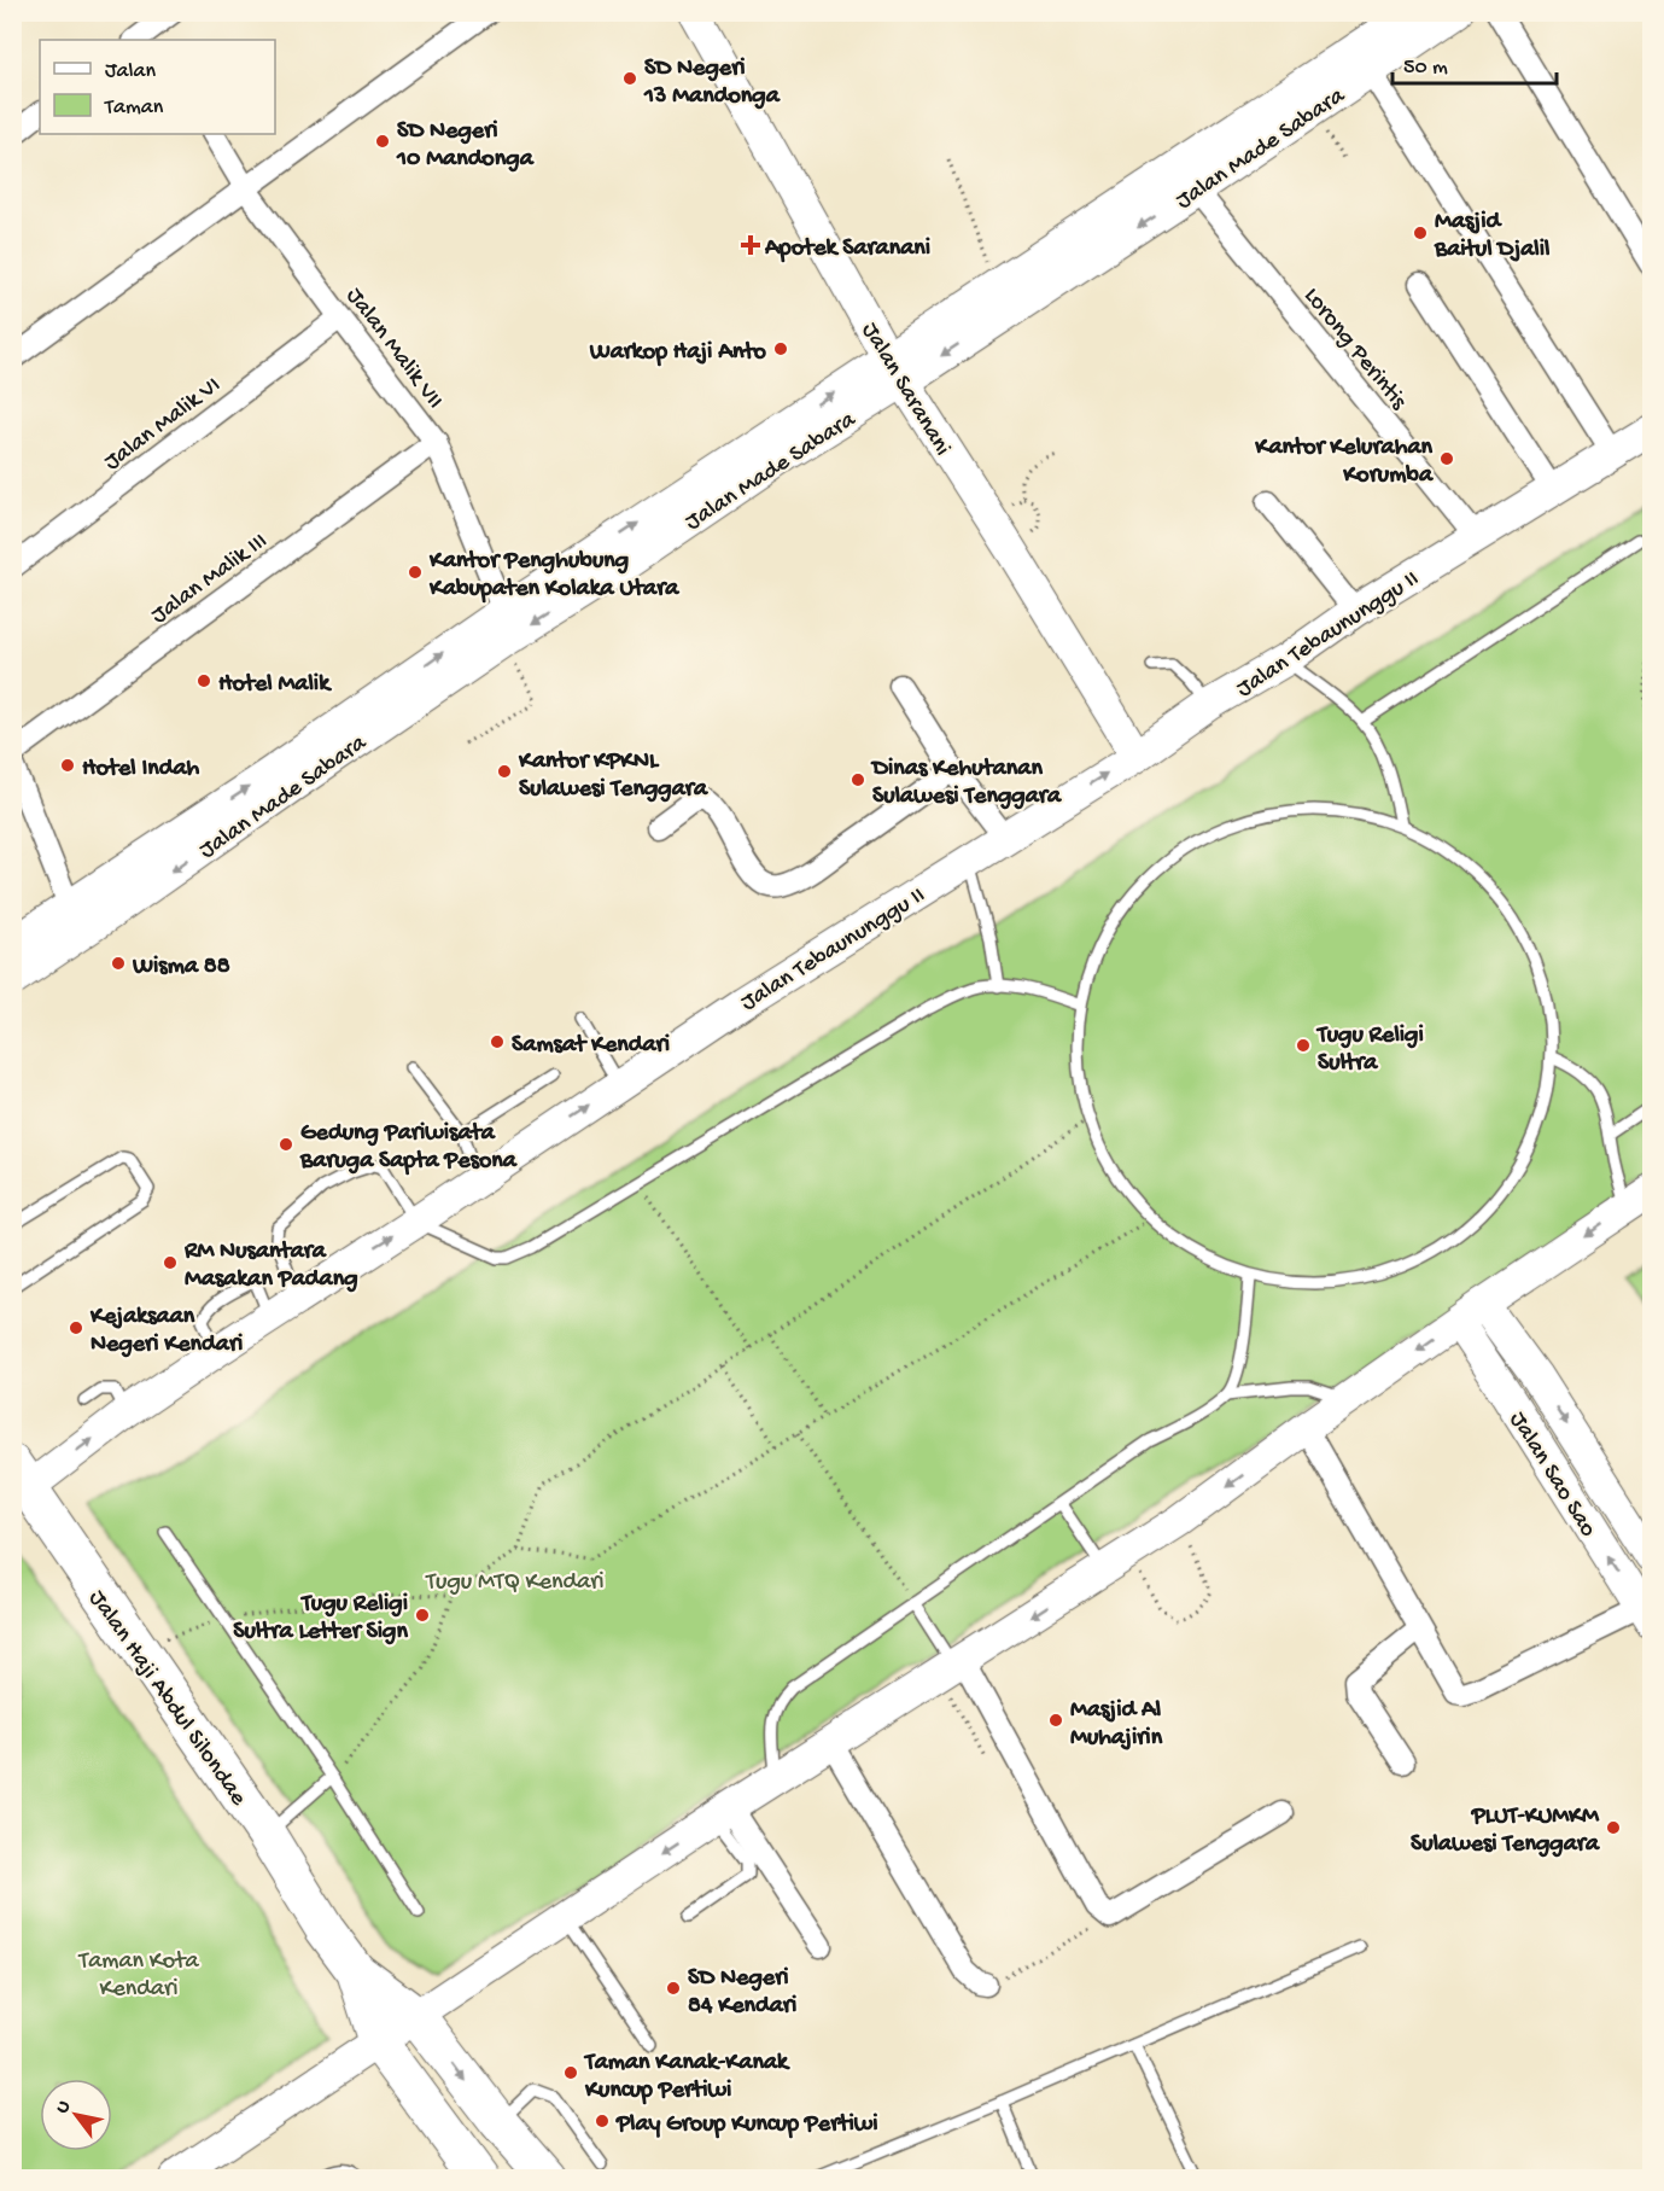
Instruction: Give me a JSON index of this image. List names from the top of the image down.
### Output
{
  "streets": {
    "highway": ["Jalan Haji Abdul Silondae"],
    "street": [
      "Jalan Made Sabara",
      "Jalan Malik VII",
      "Lorong Perintis",
      "Jalan Saranani",
      "Jalan Malik VI",
      "Jalan Malik III",
      "Jalan Tebaununggu II",
      "Jalan Sao Sao"
    ]
  },
  "crossings": [
    ["Jalan Made Sabara", "Jalan Malik VII"],
    ["Jalan Made Sabara", "Lorong Perintis"],
    ["Jalan Made Sabara", "Jalan Saranani"],
    ["Jalan Malik VII", "Jalan Malik VI"],
    ["Jalan Malik VII", "Jalan Malik III"],
    ["Lorong Perintis", "Jalan Tebaununggu II"],
    ["Jalan Saranani", "Jalan Tebaununggu II"],
    ["Jalan Tebaununggu II", "Jalan Haji Abdul Silondae"]
  ],
  "parks": ["Tugu MTQ Kendari", "Taman Kota Kendari"],
  "places": {
    "other": [
      "SD Negeri 13 Mandonga",
      "SD Negeri 10 Mandonga",
      "Masjid Baitul Djalil",
      "Warkop Haji Anto",
      "Kantor Kelurahan Korumba",
      "Kantor Penghubung Kabupaten Kolaka Utara",
      "Hotel Malik",
      "Hotel Indah",
      "Kantor KPKNL Sulawesi Tenggara",
      "Dinas Kehutanan Sulawesi Tenggara",
      "Wisma 88",
      "Samsat Kendari",
      "Tugu Religi Sultra",
      "Gedung Pariwisata Baruga Sapta Pesona",
      "RM Nusantara Masakan Padang",
      "Kejaksaan Negeri Kendari",
      "Tugu Religi Sultra Letter Sign",
      "Masjid Al Muhajirin",
      "PLUT-KUMKM Sulawesi Tenggara",
      "SD Negeri 84 Kendari",
      "Taman Kanak-Kanak Kuncup Pertiwi",
      "Play Group Kuncup Pertiwi"
    ],
    "health": ["Apotek Saranani"]
  },
  "legend": ["Jalan", "Taman"],
  "scale_bar": "50 m",
  "north": "top left"
}
